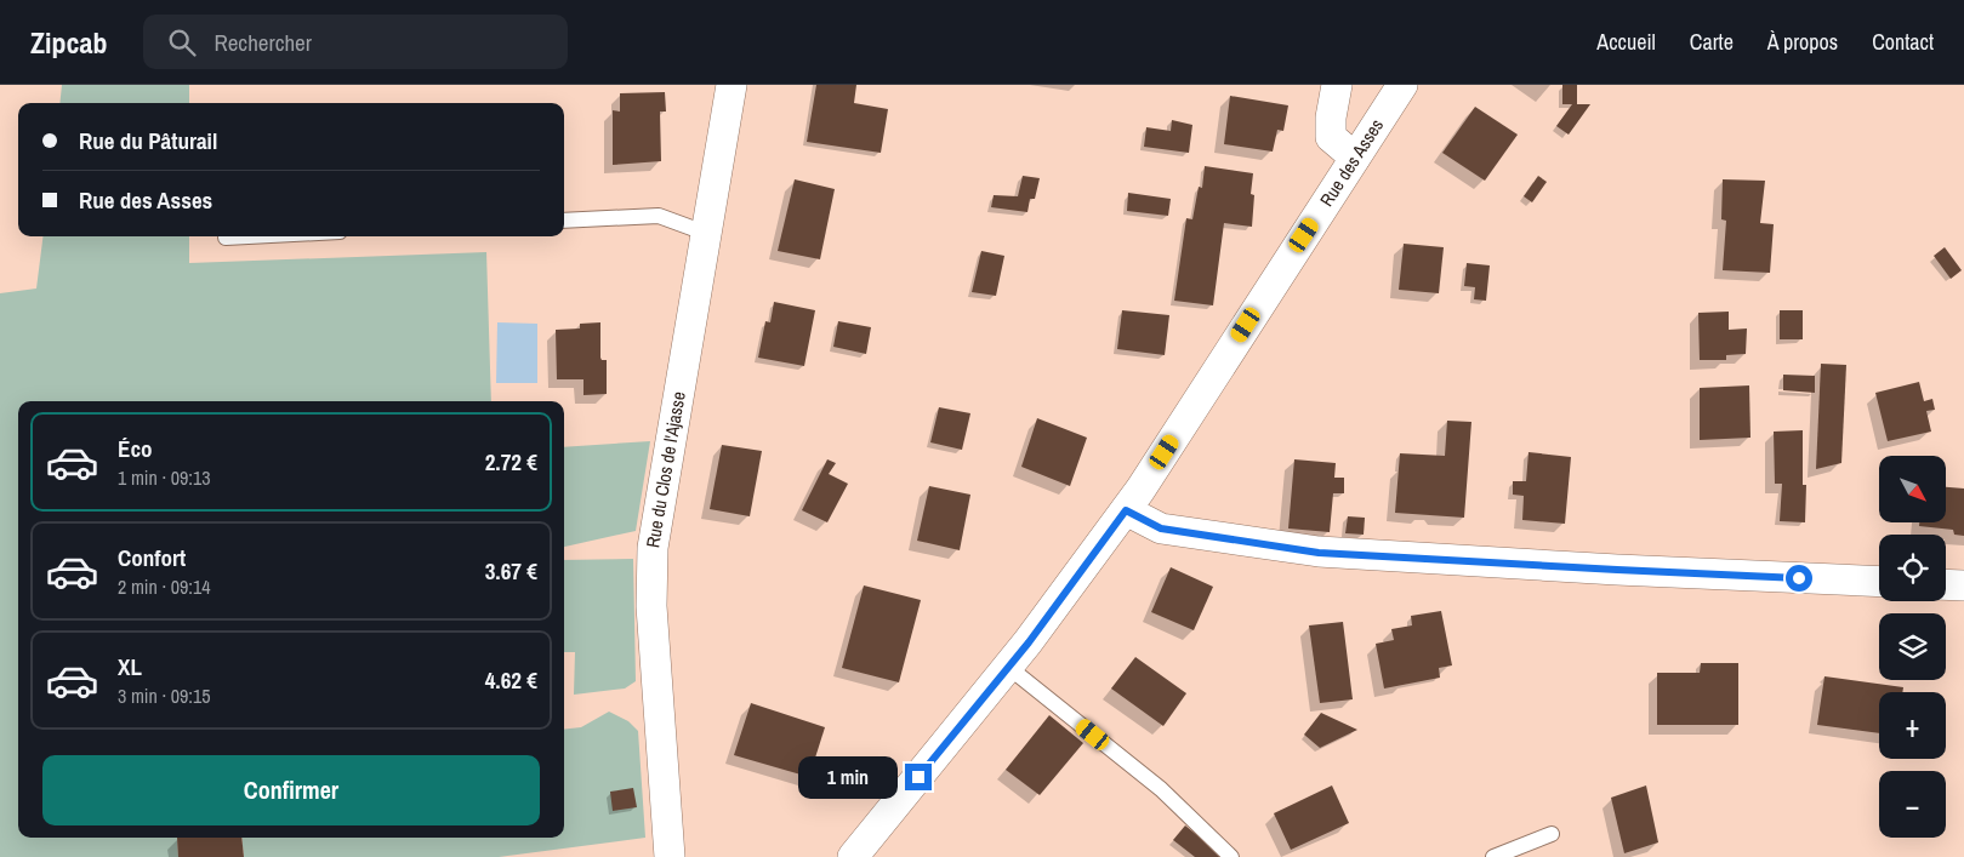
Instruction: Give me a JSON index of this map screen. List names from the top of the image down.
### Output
{
  "streets": {
    "street": ["Rue des Asses", "Rue du Clos de l'Ajasse"]
  },
  "north": "bottom right",
  "page": {
    "header": "Zipcab",
    "search": "Rechercher",
    "nav": [
      "Accueil",
      "Carte",
      "À propos",
      "Contact"
    ],
    "banner": ["Rue du Pâturail", "Rue des Asses"],
    "list": [
      {
        "name": "Éco",
        "note": "1 min · 09:13",
        "value": "2.72 €"
      },
      {
        "name": "Confort",
        "note": "2 min · 09:14",
        "value": "3.67 €"
      },
      {
        "name": "XL",
        "note": "3 min · 09:15",
        "value": "4.62 €"
      }
    ],
    "map_buttons": ["+", "−"],
    "buttons": "Confirmer",
    "bubble": "1 min"
  }
}
